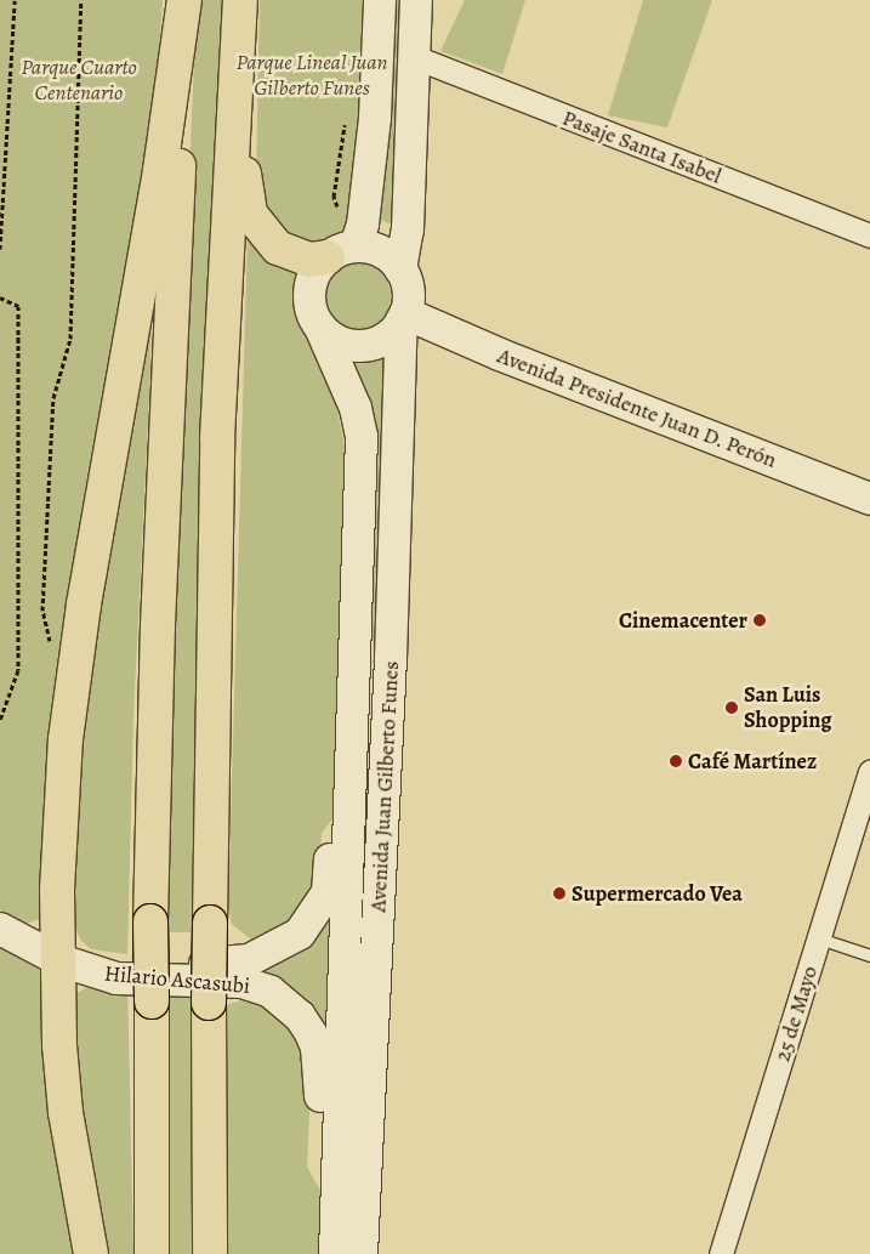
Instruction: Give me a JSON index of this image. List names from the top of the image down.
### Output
{
  "streets": {
    "street": [
      "Pasaje Santa Isabel",
      "Avenida Presidente Juan D. Perón",
      "Avenida Juan Gilberto Funes",
      "Hilario Ascasubi",
      "25 de Mayo"
    ]
  },
  "crossings": [
    ["Avenida Presidente Juan D. Perón", "Avenida Juan Gilberto Funes"],
    ["Avenida Juan Gilberto Funes", "Hilario Ascasubi"]
  ],
  "parks": ["Parque Lineal Juan Gilberto Funes", "Parque Cuarto Centenario"],
  "places": [
    "Cinemacenter",
    "San Luis Shopping",
    "Café Martínez",
    "Supermercado Vea"
  ]
}
